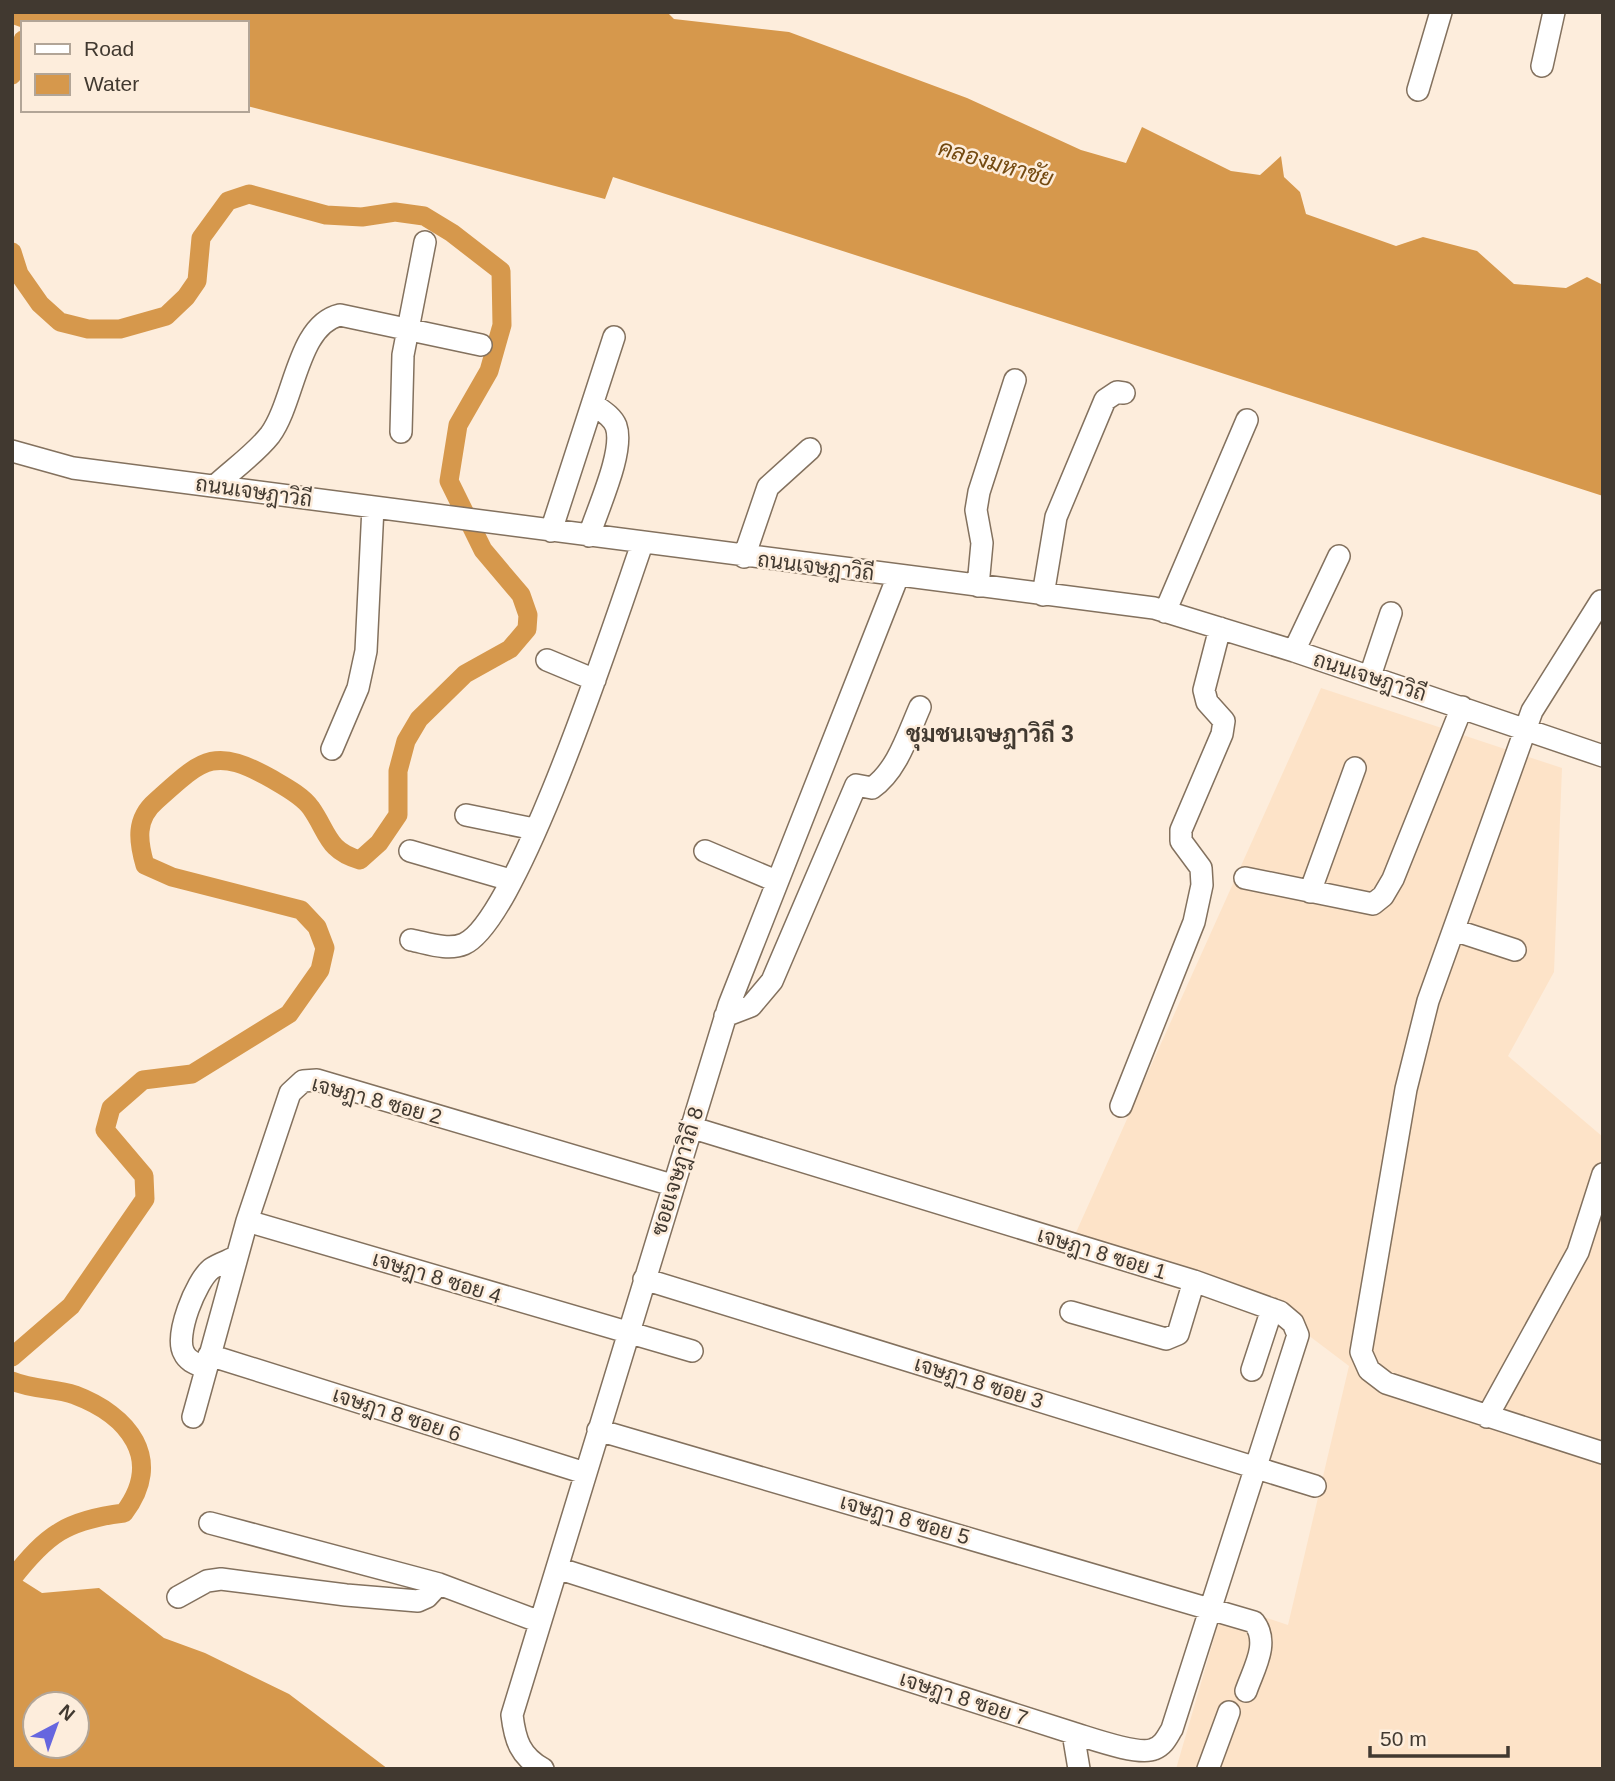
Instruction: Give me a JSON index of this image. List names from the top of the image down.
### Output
{
  "streets": {
    "street": [
      "ถนนเจษฎาวิถี",
      "เจษฎา 8 ซอย 2",
      "ซอยเจษฎาวิถี 8",
      "เจษฎา 8 ซอย 1",
      "เจษฎา 8 ซอย 4",
      "เจษฎา 8 ซอย 3",
      "เจษฎา 8 ซอย 6",
      "เจษฎา 8 ซอย 5",
      "เจษฎา 8 ซอย 7"
    ]
  },
  "crossings": [
    ["ถนนเจษฎาวิถี", "ซอยเจษฎาวิถี 8"],
    ["เจษฎา 8 ซอย 2", "ซอยเจษฎาวิถี 8"],
    ["เจษฎา 8 ซอย 2", "เจษฎา 8 ซอย 4"],
    ["เจษฎา 8 ซอย 2", "เจษฎา 8 ซอย 6"],
    ["ซอยเจษฎาวิถี 8", "เจษฎา 8 ซอย 1"],
    ["ซอยเจษฎาวิถี 8", "เจษฎา 8 ซอย 4"],
    ["ซอยเจษฎาวิถี 8", "เจษฎา 8 ซอย 3"],
    ["ซอยเจษฎาวิถี 8", "เจษฎา 8 ซอย 6"],
    ["ซอยเจษฎาวิถี 8", "เจษฎา 8 ซอย 5"],
    ["ซอยเจษฎาวิถี 8", "เจษฎา 8 ซอย 7"],
    ["เจษฎา 8 ซอย 1", "เจษฎา 8 ซอย 3"],
    ["เจษฎา 8 ซอย 1", "เจษฎา 8 ซอย 7"],
    ["เจษฎา 8 ซอย 5", "เจษฎา 8 ซอย 7"]
  ],
  "districts": ["ชุมชนเจษฎาวิถี 3"],
  "water": ["คลองมหาชัย"],
  "legend": ["Road", "Water"],
  "scale_bar": "50 m",
  "north": "top right"
}
